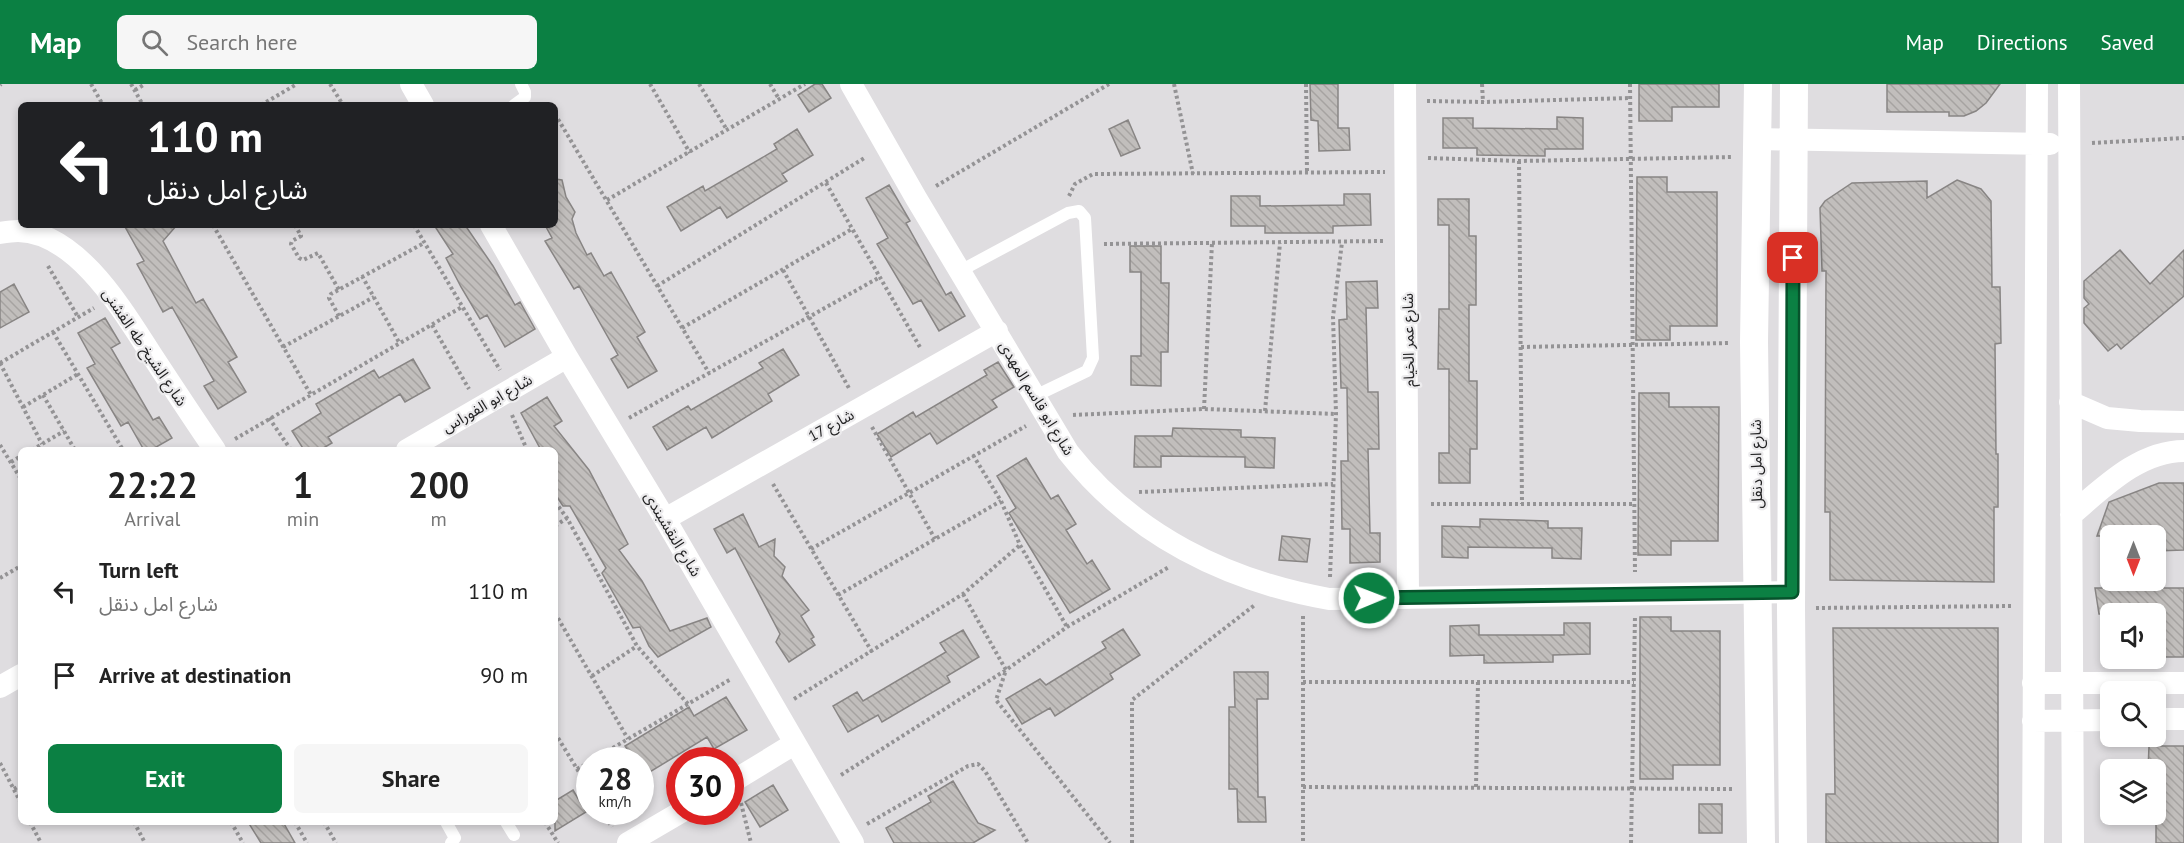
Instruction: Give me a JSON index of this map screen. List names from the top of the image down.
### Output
{
  "streets": {
    "street": [
      "شارع عمر الخيام",
      "شارع الشيخ طه الفشنى",
      "شارع ابو قاسم المهدى",
      "شارع ابو الفوراس",
      "شارع 17",
      "شارع امل دنقل",
      "شارع النقشبندى"
    ]
  },
  "crossings": [
    ["شارع عمر الخيام", "شارع ابو قاسم المهدى"],
    ["شارع ابو قاسم المهدى", "شارع 17"],
    ["شارع ابو قاسم المهدى", "شارع امل دنقل"],
    ["شارع ابو الفوراس", "شارع النقشبندى"],
    ["شارع 17", "شارع النقشبندى"]
  ],
  "north": "bottom",
  "page": {
    "header": "Map",
    "search": "Search here",
    "nav": ["Map", "Directions", "Saved"],
    "turn": ["110 m", "شارع امل دنقل"],
    "eta": [
      "22:22",
      "Arrival",
      "1",
      "min",
      "200",
      "m"
    ],
    "list": [
      {
        "name": "Turn left",
        "note": "شارع امل دنقل",
        "value": "110 m"
      },
      {
        "name": "Arrive at destination",
        "value": "90 m"
      }
    ],
    "buttons": ["Exit", "Share"],
    "speed": "28 km/h",
    "limit": "30"
  }
}
